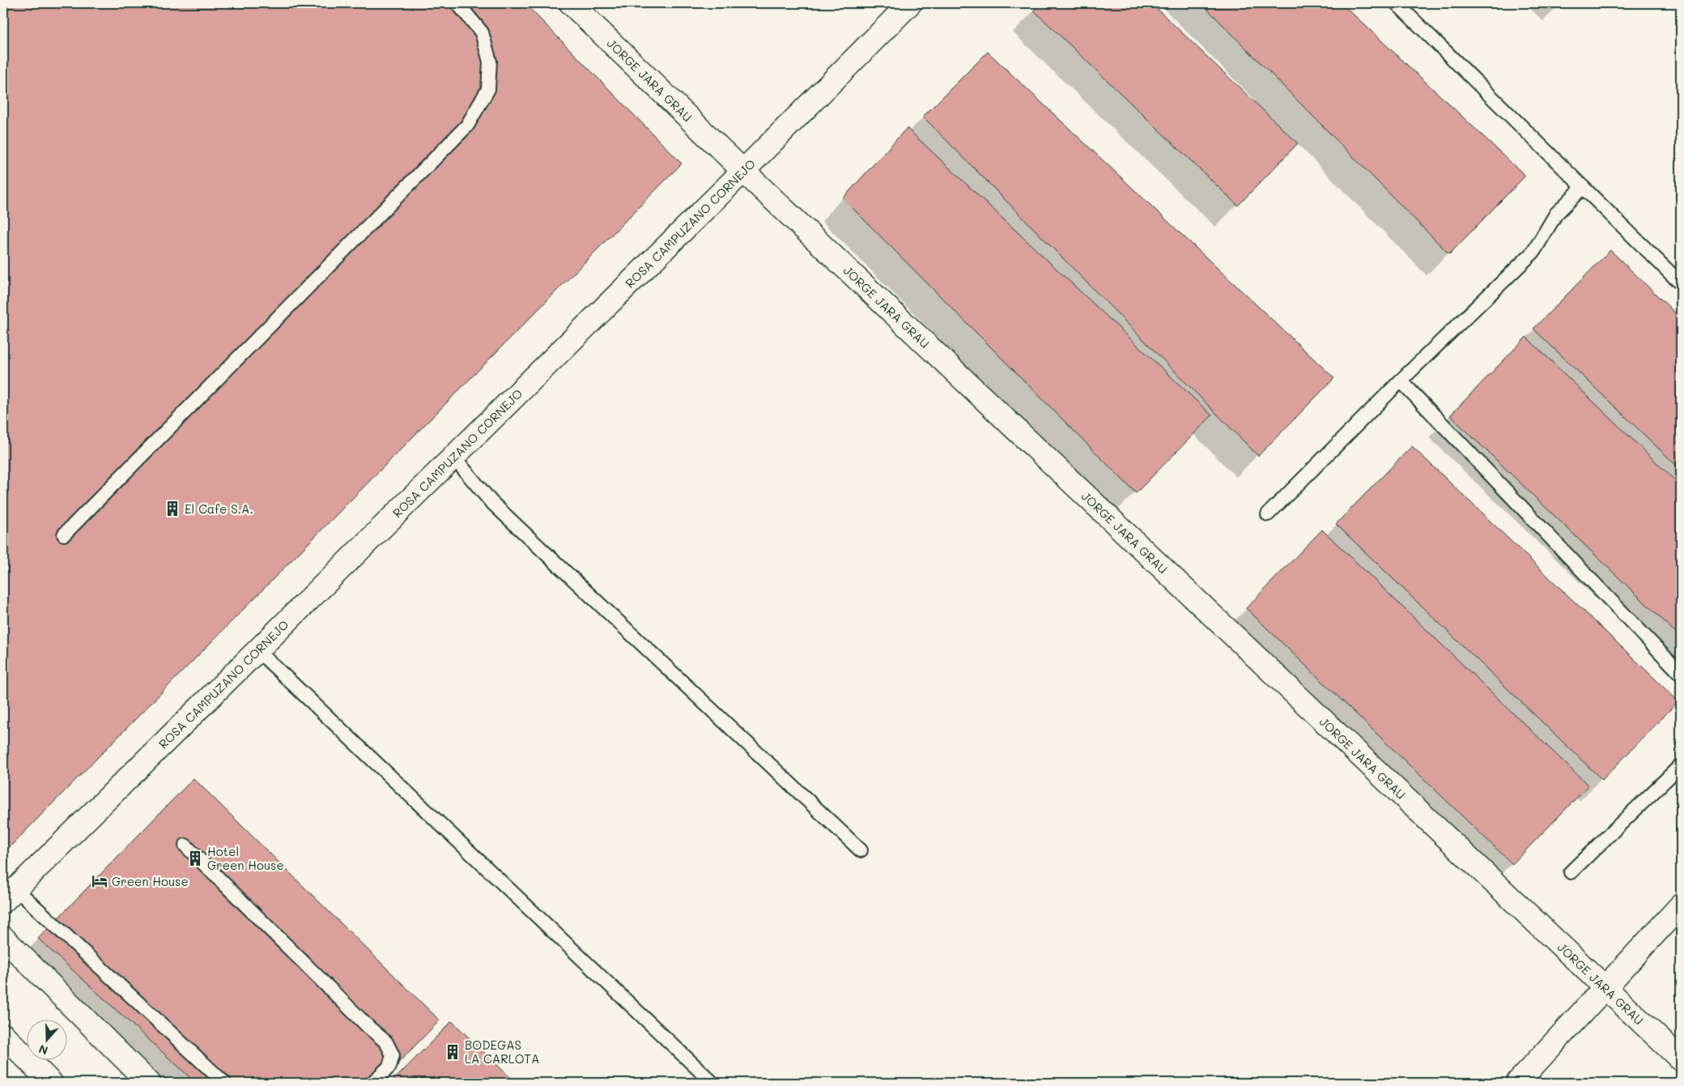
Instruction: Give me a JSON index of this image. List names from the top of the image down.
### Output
{
  "streets": {
    "street": ["JORGE JARA GRAU", "ROSA CAMPUZANO CORNEJO"]
  },
  "crossings": [
    ["JORGE JARA GRAU", "ROSA CAMPUZANO CORNEJO"]
  ],
  "places": {
    "building": ["El Cafe S.A.", "Hotel Green House", "BODEGAS LA CARLOTA"],
    "hotel": ["Green House"]
  },
  "north": "bottom"
}
